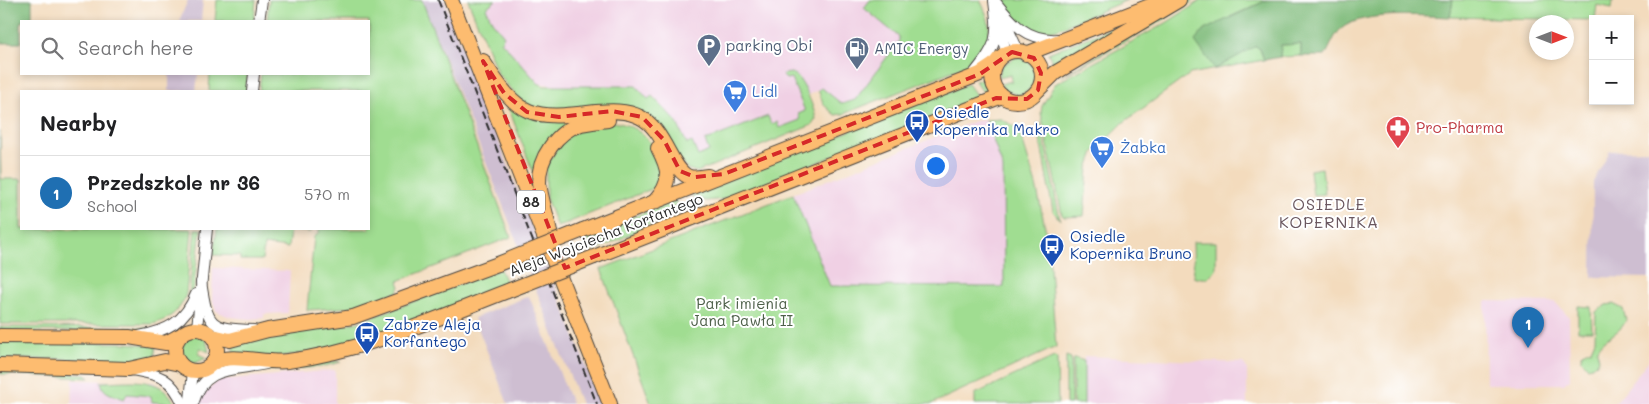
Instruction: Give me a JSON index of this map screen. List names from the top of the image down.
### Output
{
  "streets": {
    "main road": ["88", "Aleja Wojciecha Korfantego"]
  },
  "districts": ["OSIEDLE KOPERNIKA"],
  "parks": ["Park imienia Jana Pawła II"],
  "places": {
    "parking": ["parking Obi"],
    "fuel station": ["AMIC Energy"],
    "supermarket": ["Lidl", "Żabka"],
    "bus stop": ["Osiedle Kopernika Makro", "Osiedle Kopernika Bruno", "Zabrze Aleja Korfantego"],
    "pharmacy": ["Pro-Pharma"]
  },
  "north": "right",
  "page": {
    "map_buttons": ["+", "−"],
    "search": "Search here",
    "heading": "Nearby",
    "list": [
      {
        "mark": "1",
        "name": "Przedszkole nr 36",
        "note": "School",
        "value": "570 m"
      }
    ],
    "pins": "1"
  }
}
